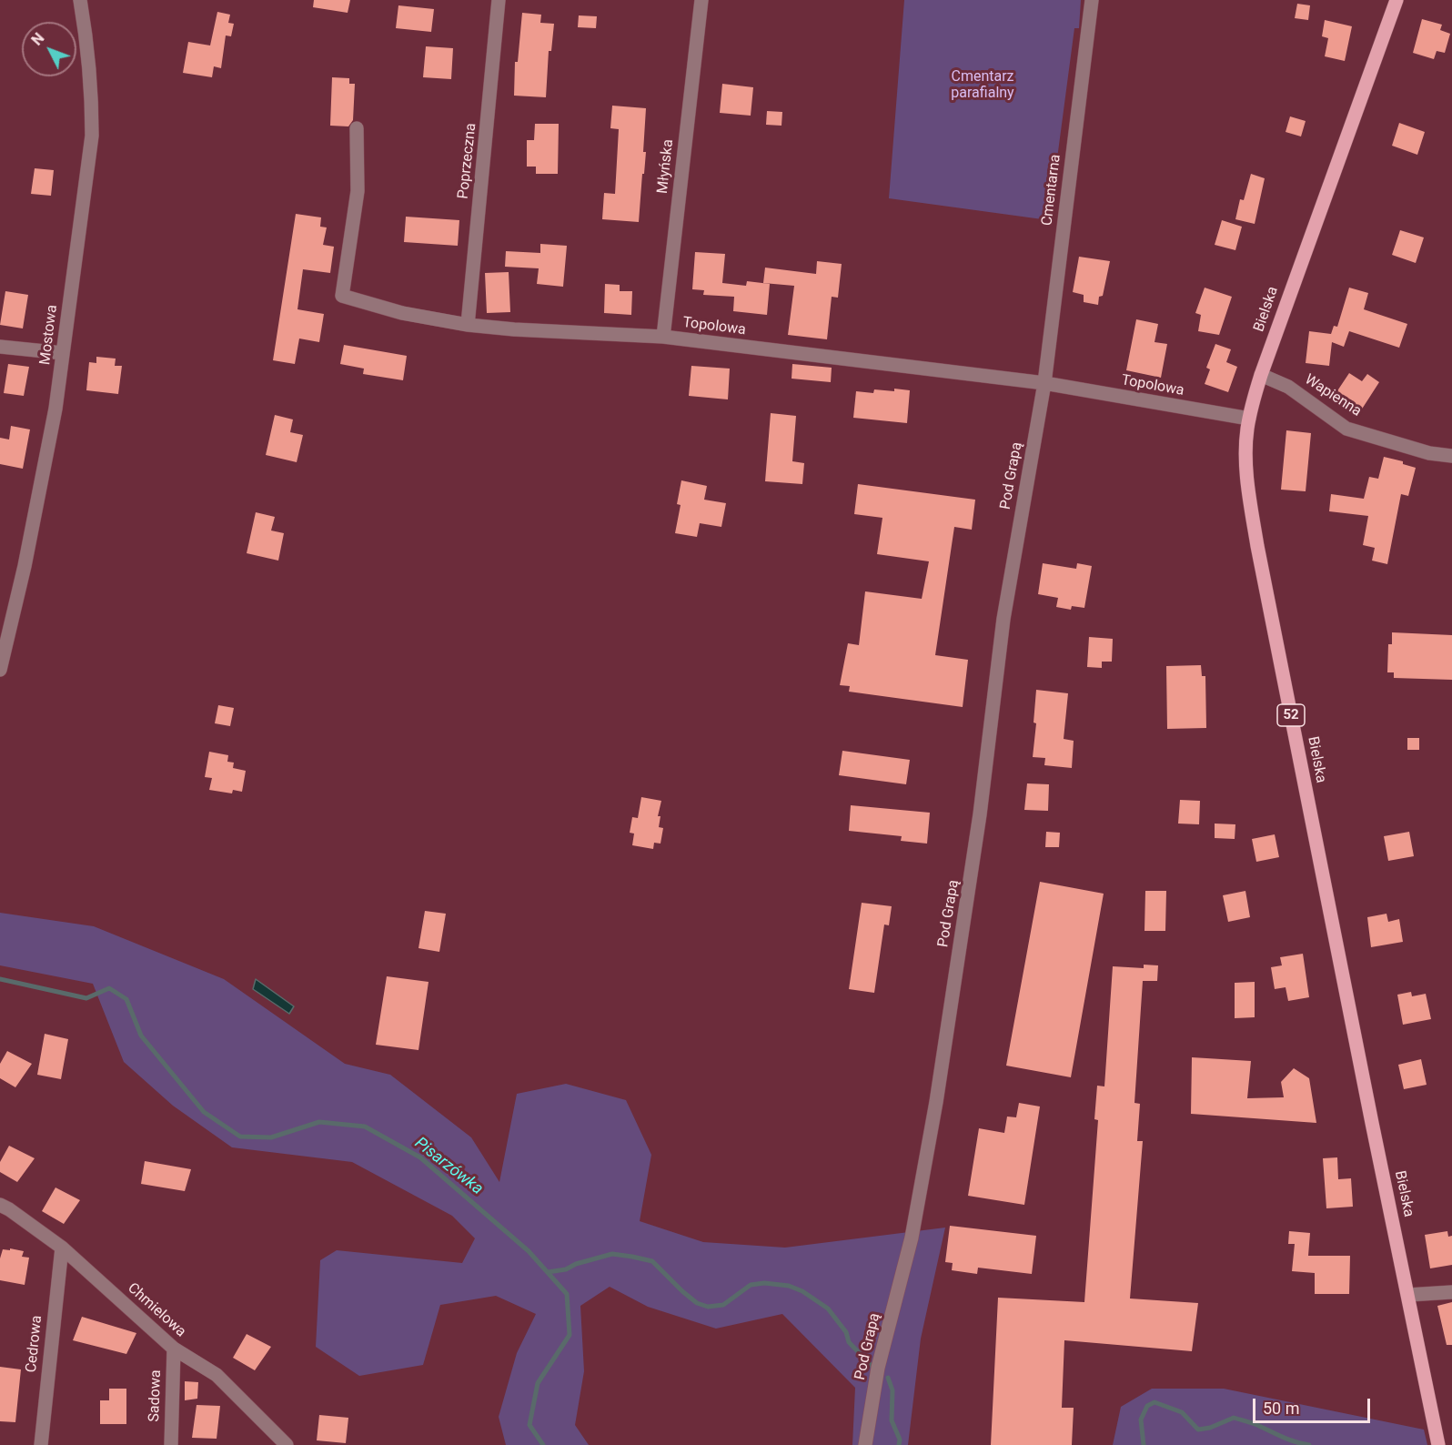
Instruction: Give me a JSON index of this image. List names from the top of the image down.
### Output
{
  "streets": {
    "main road": ["Bielska", "52"],
    "street": [
      "Poprzeczna",
      "Młyńska",
      "Cmentarna",
      "Topolowa",
      "Mostowa",
      "Wapienna",
      "Pod Grapą",
      "Chmielowa",
      "Cedrowa",
      "Sadowa"
    ]
  },
  "crossings": [
    ["Poprzeczna", "Topolowa"],
    ["Młyńska", "Topolowa"],
    ["Cmentarna", "Topolowa"],
    ["Cmentarna", "Pod Grapą"],
    ["Bielska", "Topolowa"],
    ["Bielska", "Wapienna"],
    ["Topolowa", "Pod Grapą"],
    ["Chmielowa", "Cedrowa"],
    ["Chmielowa", "Sadowa"]
  ],
  "water": ["Pisarzówka"],
  "parks": ["Cmentarz parafialny"],
  "scale_bar": "50 m",
  "north": "top left"
}
